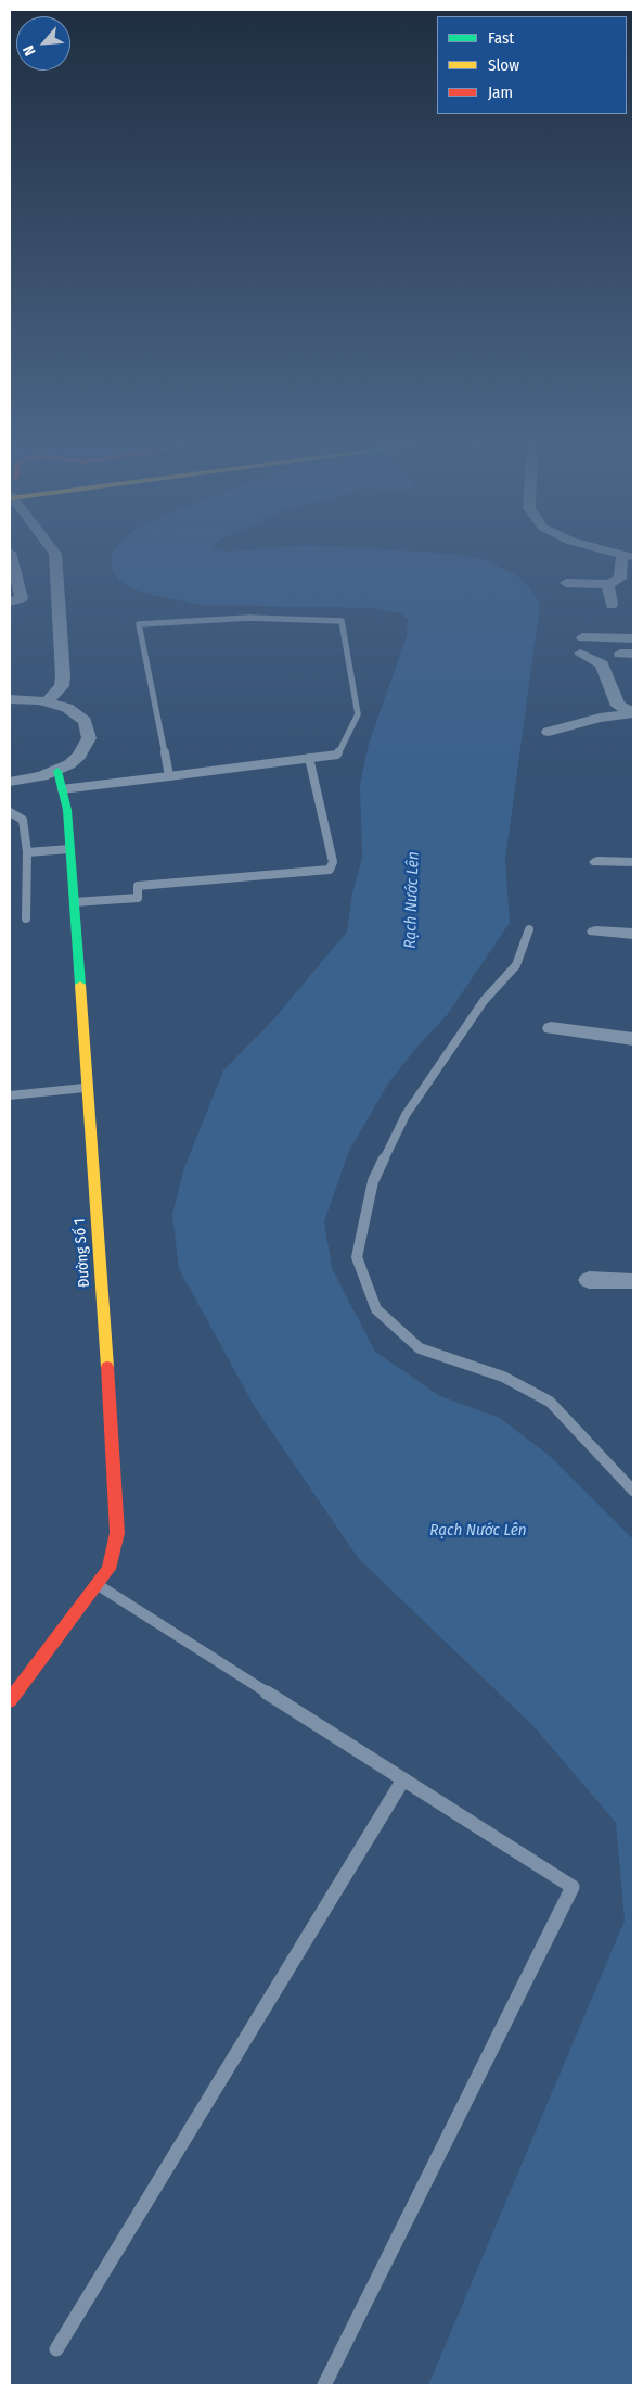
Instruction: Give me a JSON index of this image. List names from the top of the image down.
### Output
{
  "streets": {
    "main road": ["Đường Số 1"]
  },
  "water": ["Rạch Nước Lên"],
  "legend": ["Fast", "Slow", "Jam"],
  "north": "bottom left"
}
